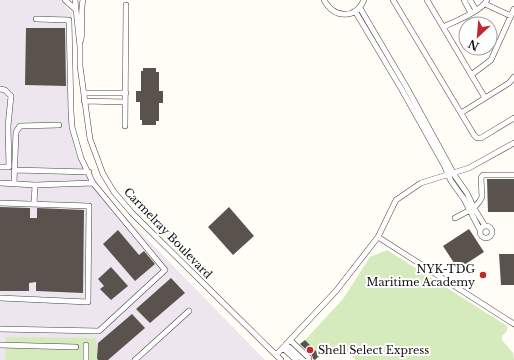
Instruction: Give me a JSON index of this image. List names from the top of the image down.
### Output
{
  "streets": {
    "street": ["Carmelray Boulevard"]
  },
  "places": ["NYK-TDG Maritime Academy", "Shell Select Express"],
  "north": "bottom left"
}
